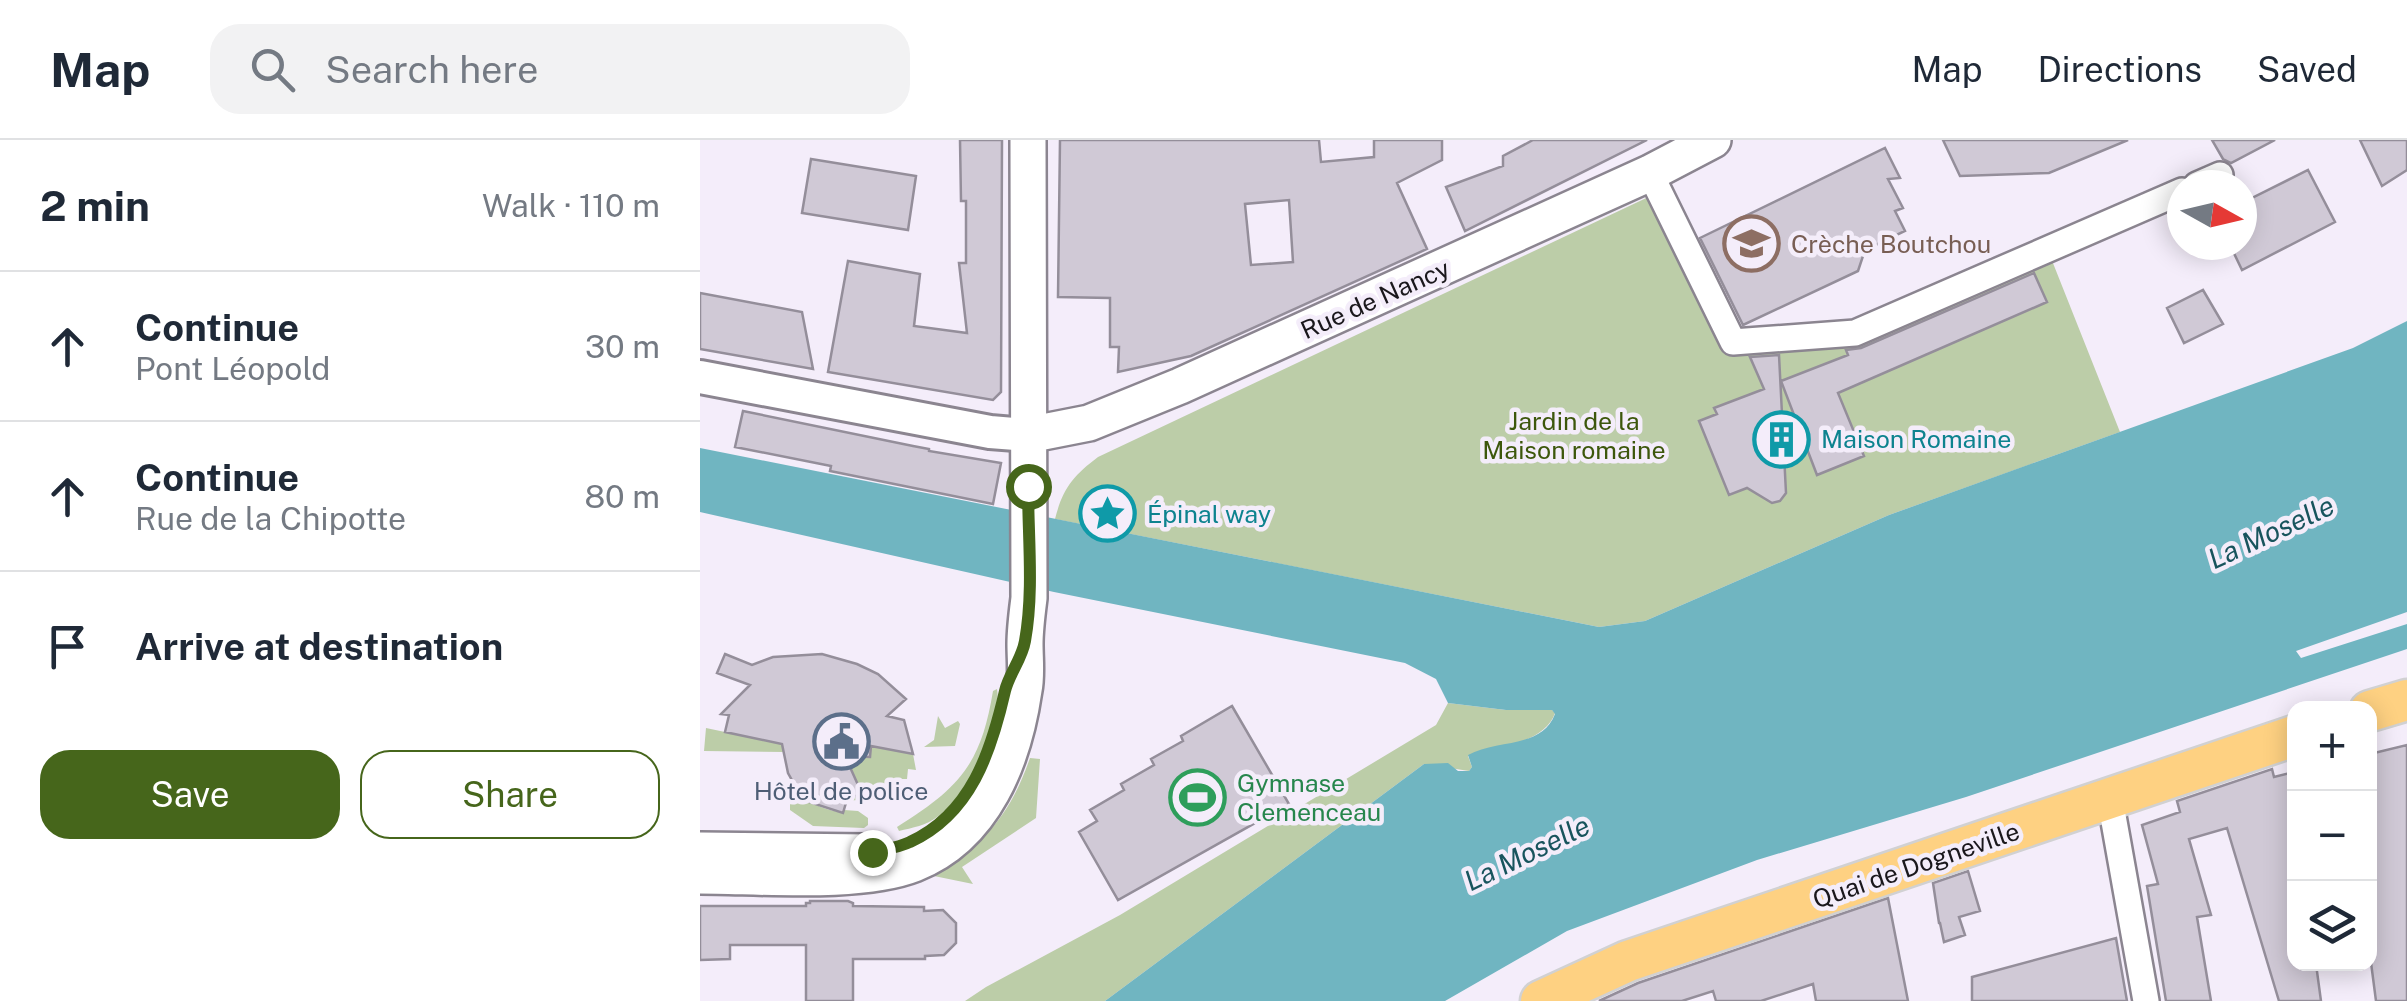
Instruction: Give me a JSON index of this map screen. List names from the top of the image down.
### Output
{
  "streets": {
    "main road": ["Rue de Nancy", "Quai de Dogneville"]
  },
  "water": ["La Moselle"],
  "parks": ["Jardin de la Maison romaine"],
  "places": {
    "school or university": ["Crèche Boutchou"],
    "building": ["Maison Romaine"],
    "place": ["Épinal way"],
    "public building": ["Hôtel de police"],
    "sports": ["Gymnase Clemenceau"]
  },
  "north": "right",
  "page": {
    "header": "Map",
    "search": "Search here",
    "nav": ["Map", "Directions", "Saved"],
    "heading": ["2 min", "Walk · 110 m"],
    "list": [
      ["Continue", "Pont Léopold", "30 m"],
      ["Continue", "Rue de la Chipotte", "80 m"],
      "Arrive at destination"
    ],
    "map_buttons": ["+", "−"],
    "buttons": ["Save", "Share"]
  }
}
